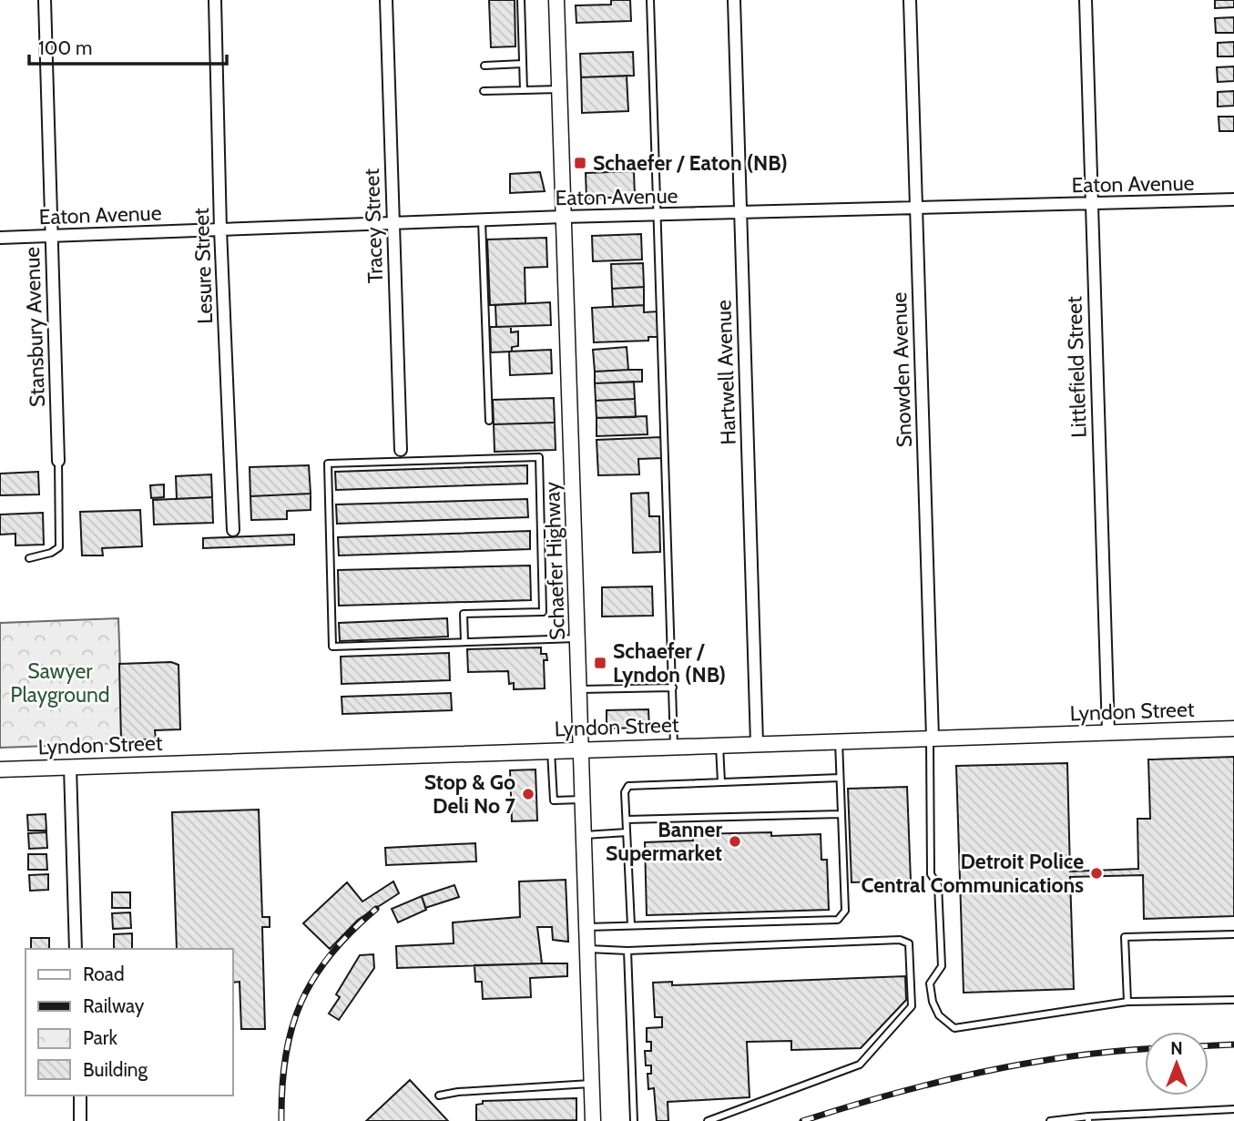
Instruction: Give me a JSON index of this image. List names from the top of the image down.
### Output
{
  "streets": {
    "street": [
      "Eaton Avenue",
      "Tracey Street",
      "Lesure Street",
      "Stansbury Avenue",
      "Littlefield Street",
      "Snowden Avenue",
      "Hartwell Avenue",
      "Schaefer Highway",
      "Lyndon Street"
    ]
  },
  "crossings": [
    ["Eaton Avenue", "Tracey Street"],
    ["Eaton Avenue", "Lesure Street"],
    ["Eaton Avenue", "Stansbury Avenue"],
    ["Eaton Avenue", "Littlefield Street"],
    ["Eaton Avenue", "Snowden Avenue"],
    ["Eaton Avenue", "Hartwell Avenue"],
    ["Eaton Avenue", "Schaefer Highway"],
    ["Littlefield Street", "Lyndon Street"],
    ["Snowden Avenue", "Lyndon Street"],
    ["Hartwell Avenue", "Lyndon Street"],
    ["Schaefer Highway", "Lyndon Street"]
  ],
  "parks": ["Sawyer Playground"],
  "places": {
    "transit": ["Schaefer / Eaton (NB)", "Schaefer / Lyndon (NB)"],
    "other": ["Stop & Go Deli No 7", "Banner Supermarket", "Detroit Police Central Communications"]
  },
  "legend": [
    "Road",
    "Railway",
    "Park",
    "Building"
  ],
  "scale_bar": "100 m",
  "north": "top"
}
